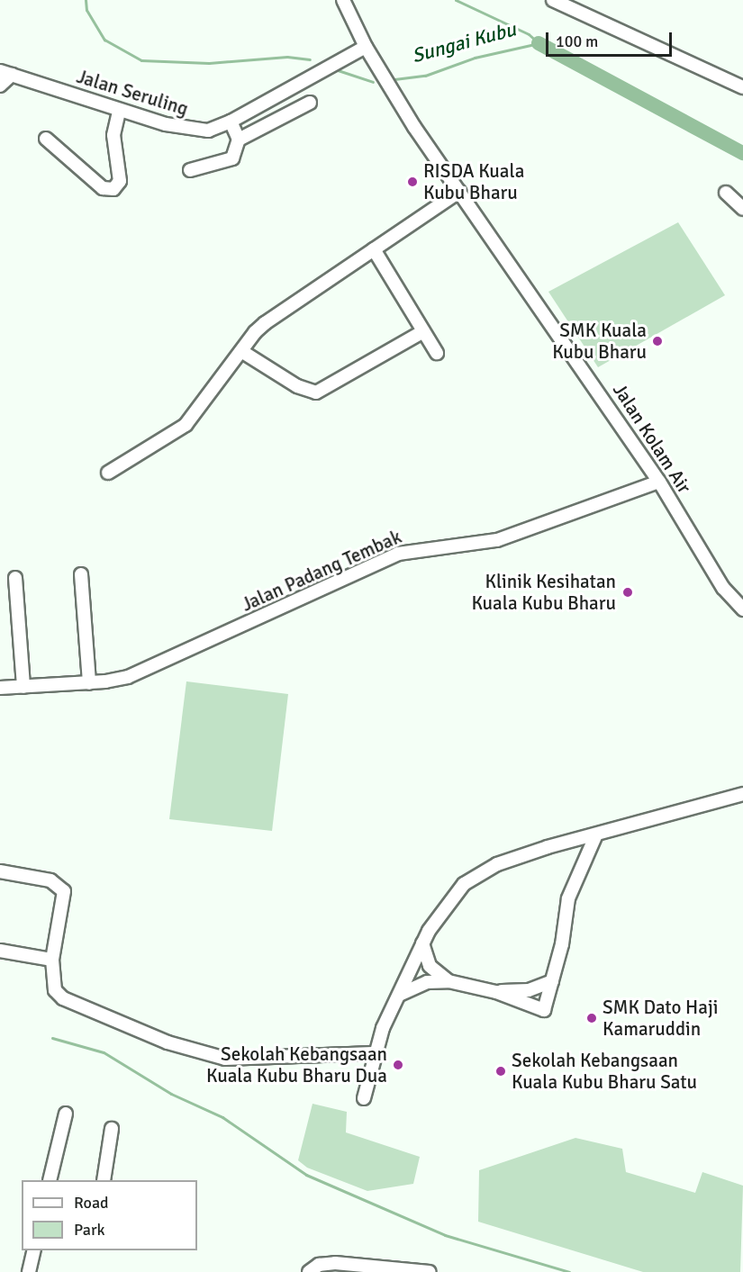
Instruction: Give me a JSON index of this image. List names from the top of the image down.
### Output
{
  "streets": {
    "street": ["Jalan Seruling", "Jalan Kolam Air", "Jalan Padang Tembak"]
  },
  "crossings": [
    ["Jalan Seruling", "Jalan Kolam Air"],
    ["Jalan Kolam Air", "Jalan Padang Tembak"]
  ],
  "water": ["Sungai Kubu"],
  "places": [
    "RISDA Kuala Kubu Bharu",
    "SMK Kuala Kubu Bharu",
    "Klinik Kesihatan Kuala Kubu Bharu",
    "SMK Dato Haji Kamaruddin",
    "Sekolah Kebangsaan Kuala Kubu Bharu Dua",
    "Sekolah Kebangsaan Kuala Kubu Bharu Satu"
  ],
  "legend": ["Road", "Park"],
  "scale_bar": "100 m"
}
